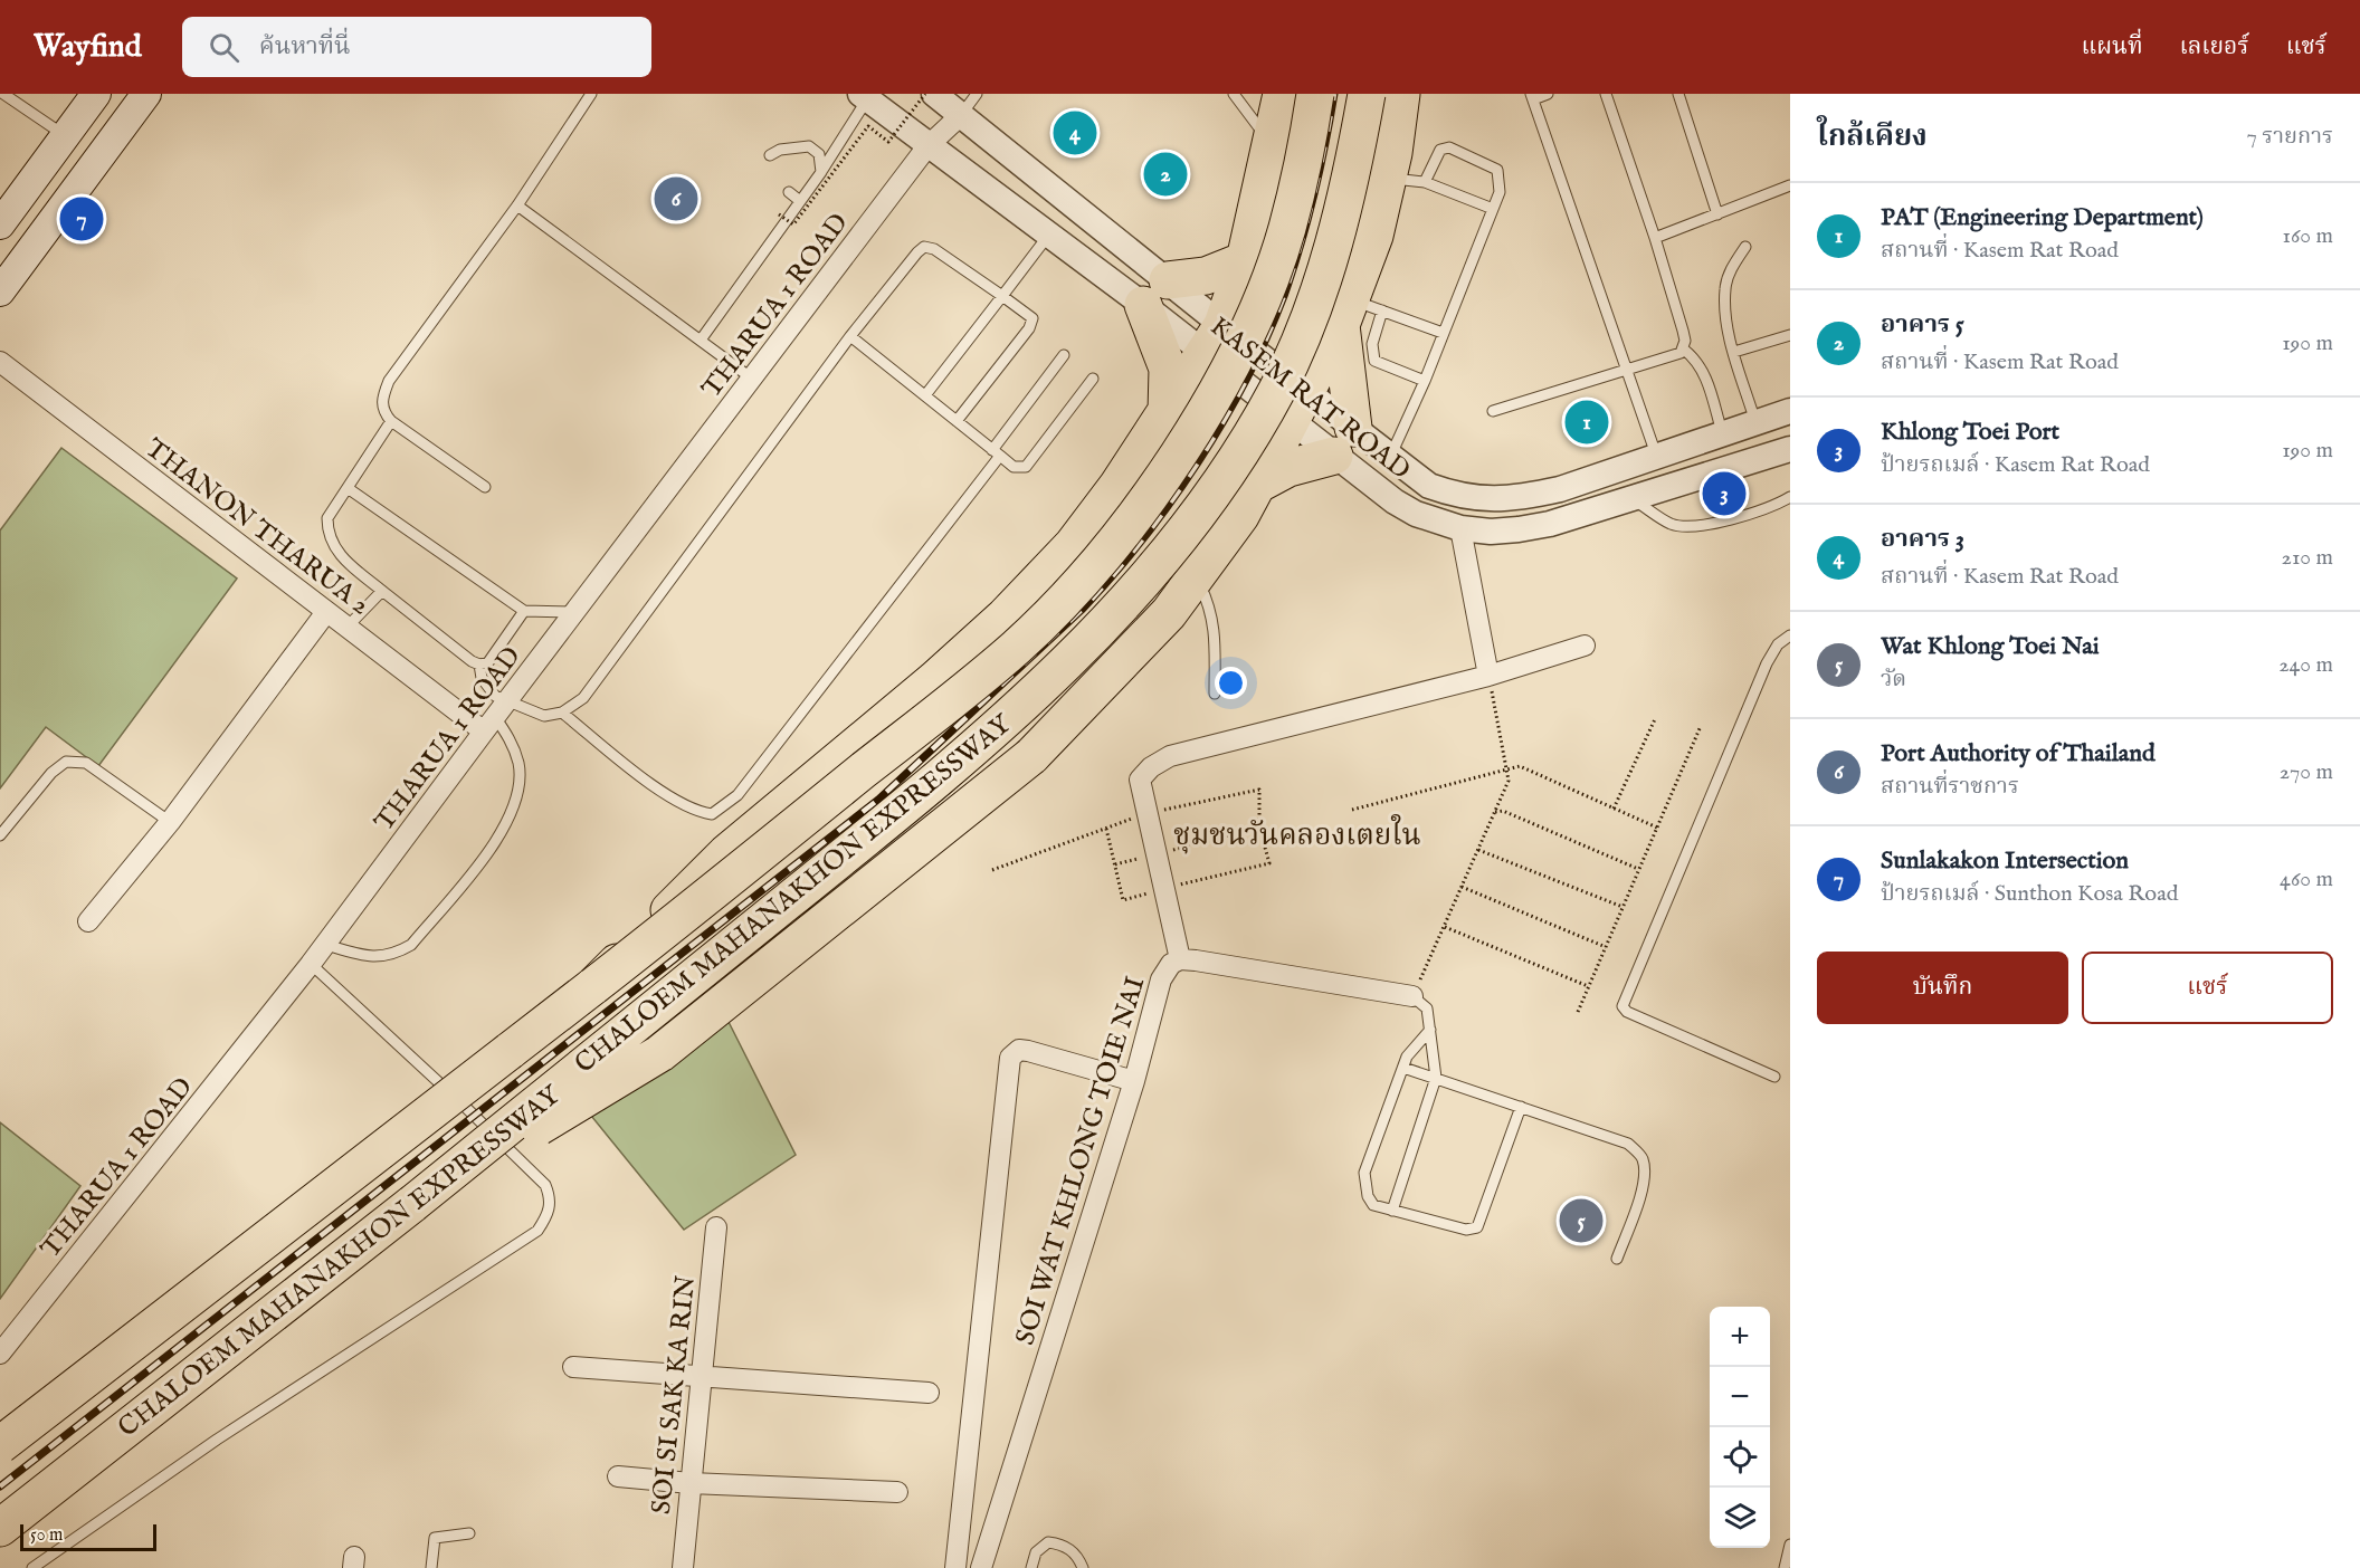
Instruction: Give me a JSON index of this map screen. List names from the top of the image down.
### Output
{
  "streets": {
    "highway": ["CHALOEM MAHANAKHON EXPRESSWAY"],
    "street": [
      "THARUA 1 ROAD",
      "KASEM RAT ROAD",
      "THANON THARUA 2",
      "SOI WAT KHLONG TOIE NAI",
      "SOI SI SAK KA RIN"
    ]
  },
  "crossings": [
    ["THARUA 1 ROAD", "KASEM RAT ROAD"],
    ["THARUA 1 ROAD", "THANON THARUA 2"]
  ],
  "districts": ["ชุมชนวันคลองเตยใน"],
  "scale_bar": "50 m",
  "page": {
    "header": "Wayfind",
    "search": "ค้นหาที่นี่",
    "nav": ["แผนที่", "เลเยอร์", "แชร์"],
    "heading": ["ใกล้เคียง", "7 รายการ"],
    "pins": [
      "4",
      "2",
      "6",
      "7",
      "1",
      "3",
      "5"
    ],
    "list": [
      {
        "mark": "1",
        "name": "PAT (Engineering Department)",
        "note": "สถานที่ · Kasem Rat Road",
        "value": "160 m"
      },
      {
        "mark": "2",
        "name": "อาคาร 5",
        "note": "สถานที่ · Kasem Rat Road",
        "value": "190 m"
      },
      {
        "mark": "3",
        "name": "Khlong Toei Port",
        "note": "ป้ายรถเมล์ · Kasem Rat Road",
        "value": "190 m"
      },
      {
        "mark": "4",
        "name": "อาคาร 3",
        "note": "สถานที่ · Kasem Rat Road",
        "value": "210 m"
      },
      {
        "mark": "5",
        "name": "Wat Khlong Toei Nai",
        "note": "วัด",
        "value": "240 m"
      },
      {
        "mark": "6",
        "name": "Port Authority of Thailand",
        "note": "สถานที่ราชการ",
        "value": "270 m"
      },
      {
        "mark": "7",
        "name": "Sunlakakon Intersection",
        "note": "ป้ายรถเมล์ · Sunthon Kosa Road",
        "value": "460 m"
      }
    ],
    "buttons": ["บันทึก", "แชร์"],
    "map_buttons": ["+", "−"],
    "scale": "50 m"
  }
}
